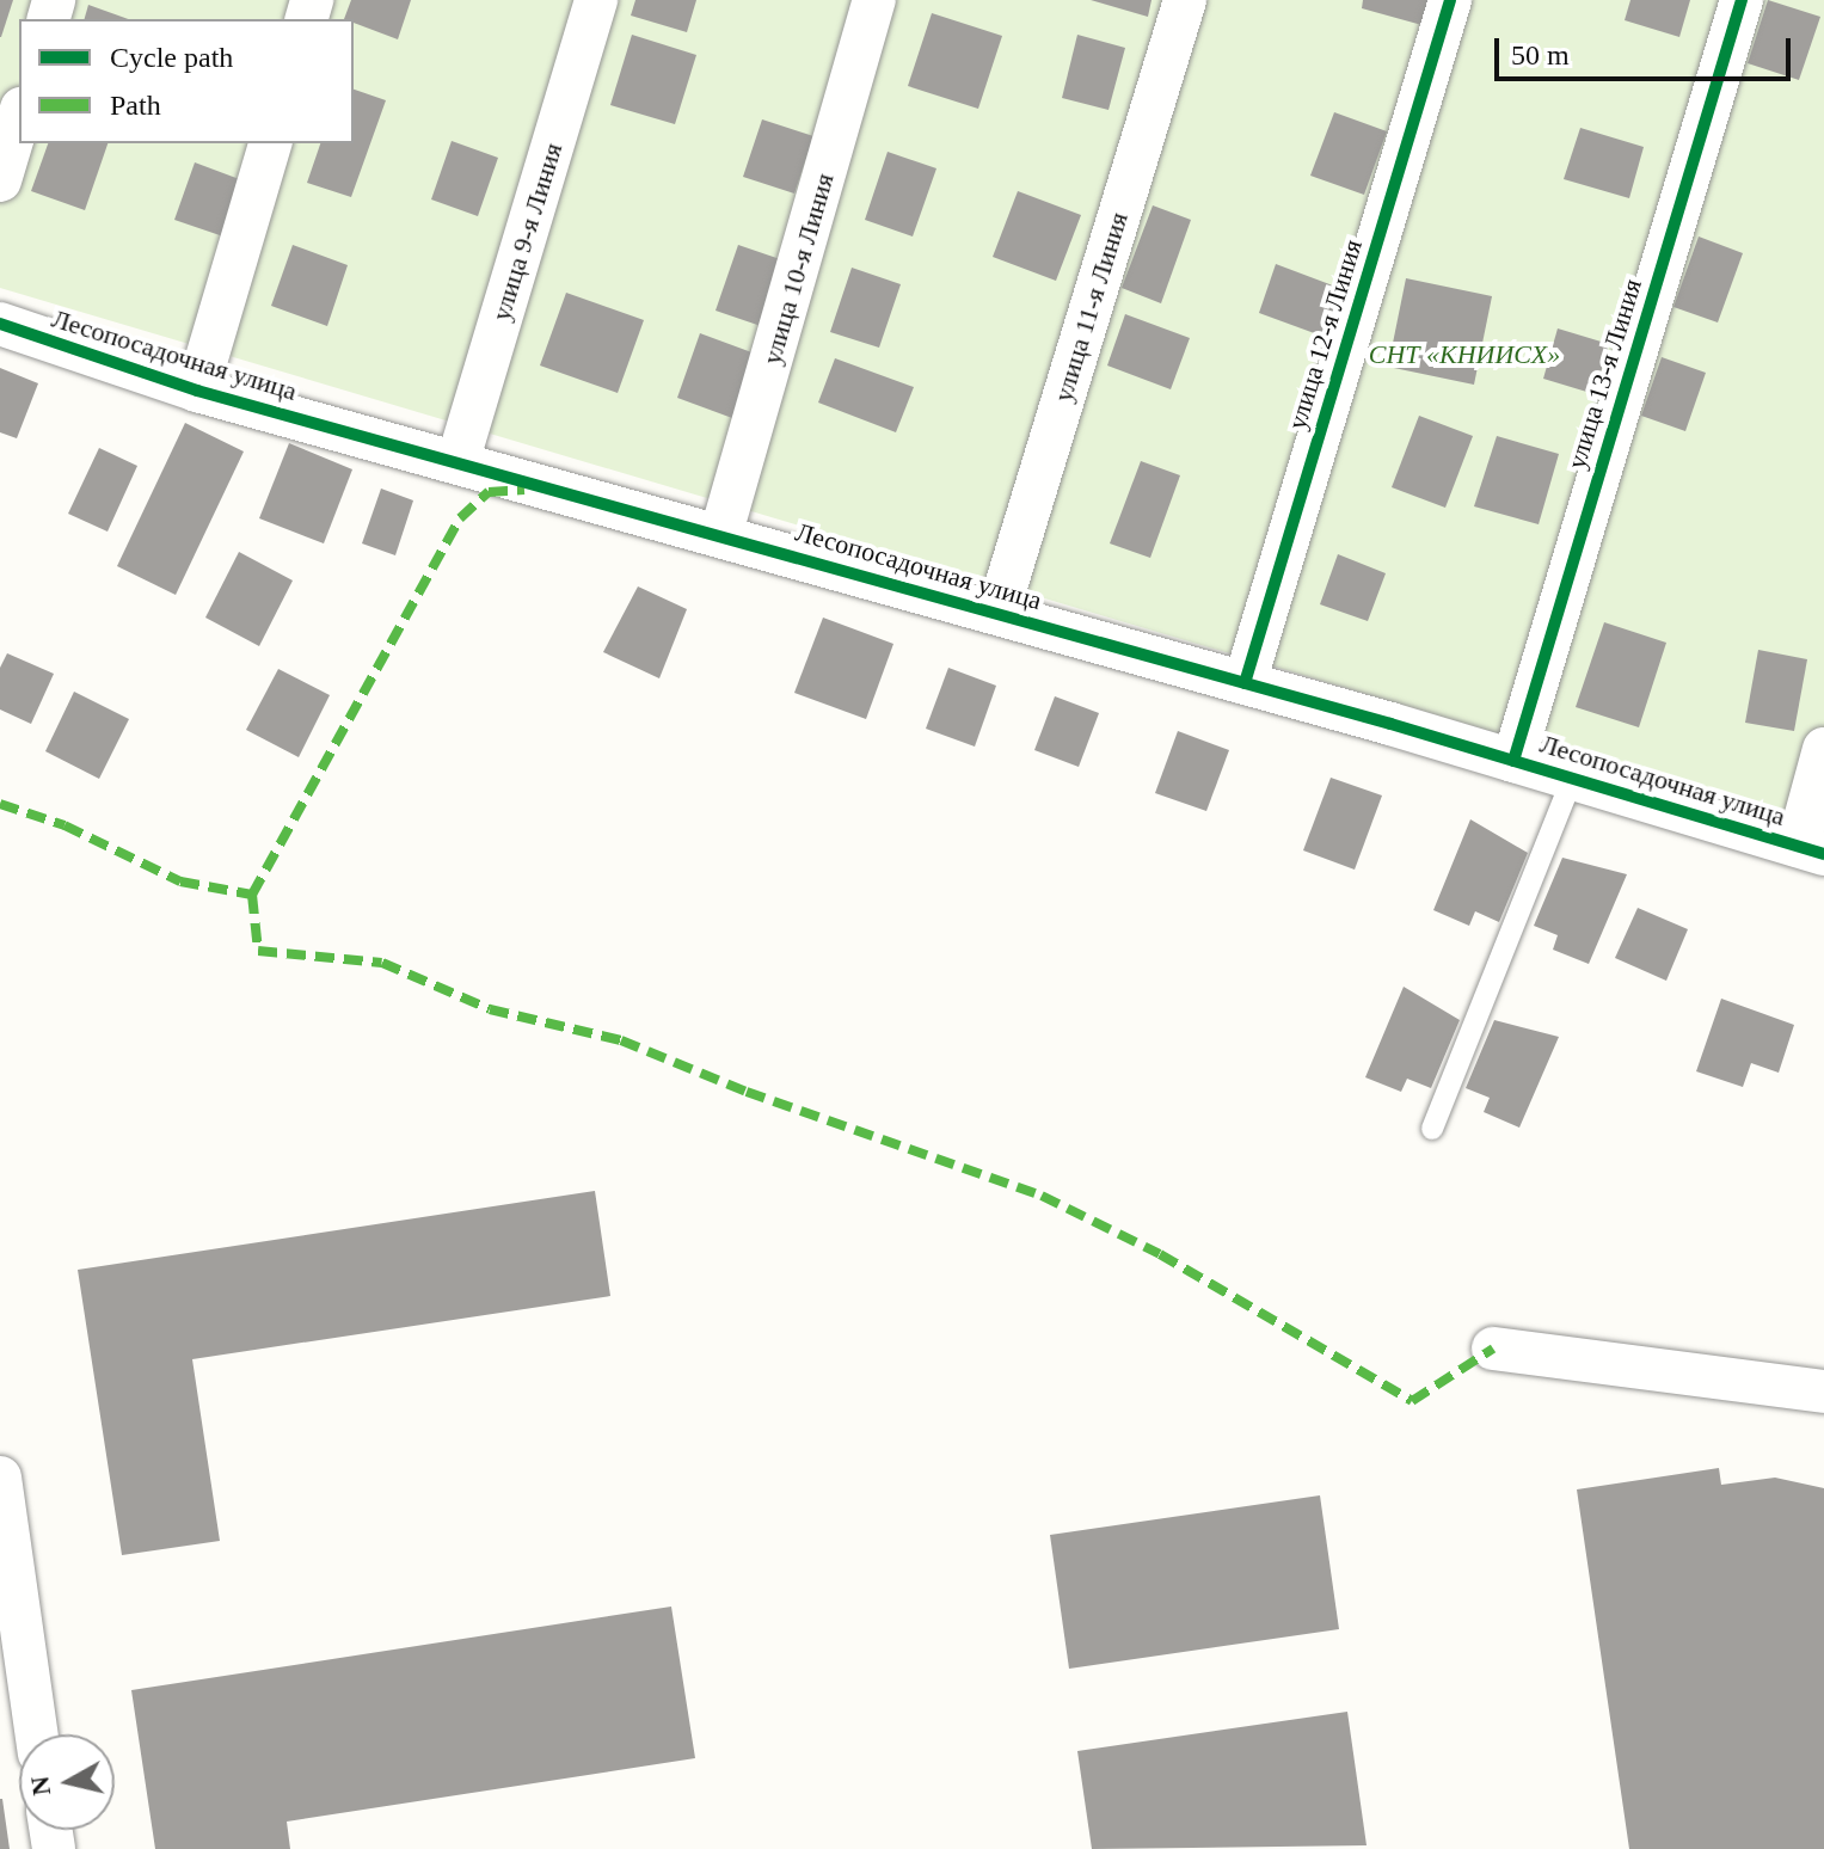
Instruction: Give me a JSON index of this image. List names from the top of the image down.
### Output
{
  "streets": {
    "street": [
      "улица 9-я Линия",
      "улица 10-я Линия",
      "улица 11-я Линия",
      "улица 12-я Линия",
      "Лесопосадочная улица",
      "улица 13-я Линия"
    ]
  },
  "crossings": [
    ["улица 9-я Линия", "Лесопосадочная улица"],
    ["улица 10-я Линия", "Лесопосадочная улица"],
    ["улица 11-я Линия", "Лесопосадочная улица"],
    ["улица 12-я Линия", "Лесопосадочная улица"],
    ["Лесопосадочная улица", "улица 13-я Линия"]
  ],
  "parks": ["СНТ «КНИИСХ»"],
  "legend": ["Cycle path", "Path"],
  "scale_bar": "50 m",
  "north": "left"
}
